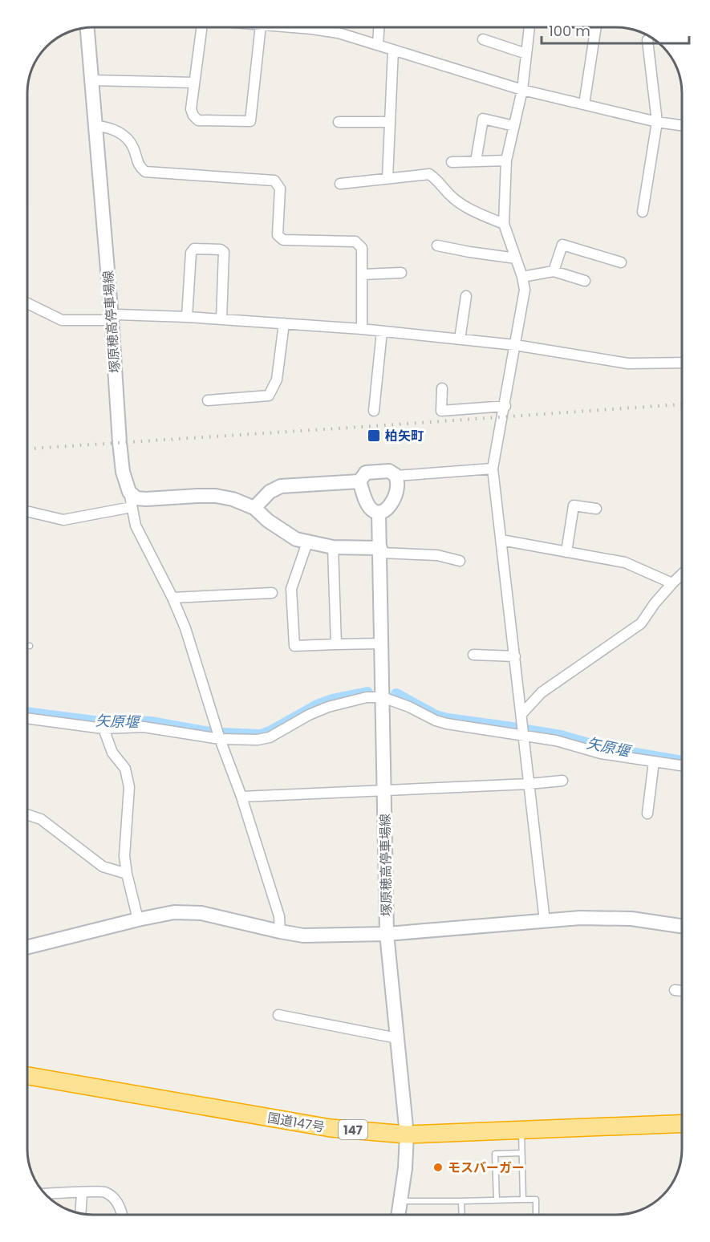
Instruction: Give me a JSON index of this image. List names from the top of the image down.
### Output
{
  "streets": {
    "highway": ["国道147号", "147"],
    "main road": ["塚原穂高停車場線"]
  },
  "water": ["矢原堰"],
  "places": {
    "transit": ["柏矢町"],
    "other": ["モスバーガー"]
  },
  "scale_bar": "100 m"
}
